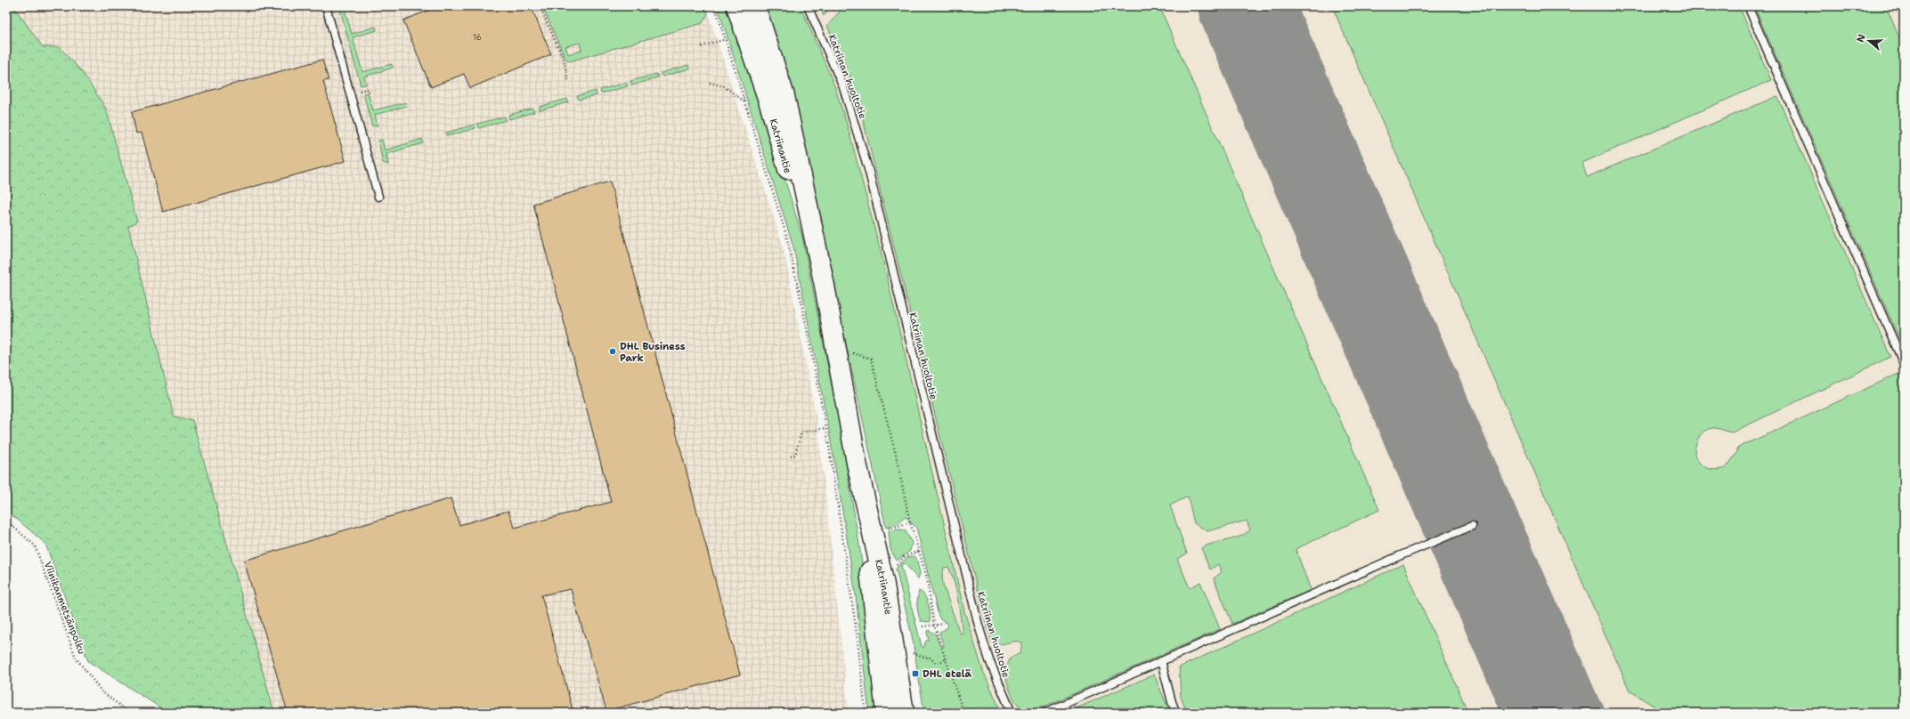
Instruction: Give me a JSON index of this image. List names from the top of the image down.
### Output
{
  "streets": {
    "main road": ["Katriinantie"],
    "lane": ["Katriinan huoltotie"],
    "path": ["Viinikanmetsänpolku"]
  },
  "places": {
    "other": ["DHL Business Park"],
    "transit": ["DHL etelä"]
  },
  "house_numbers": ["16"],
  "north": "left"
}
